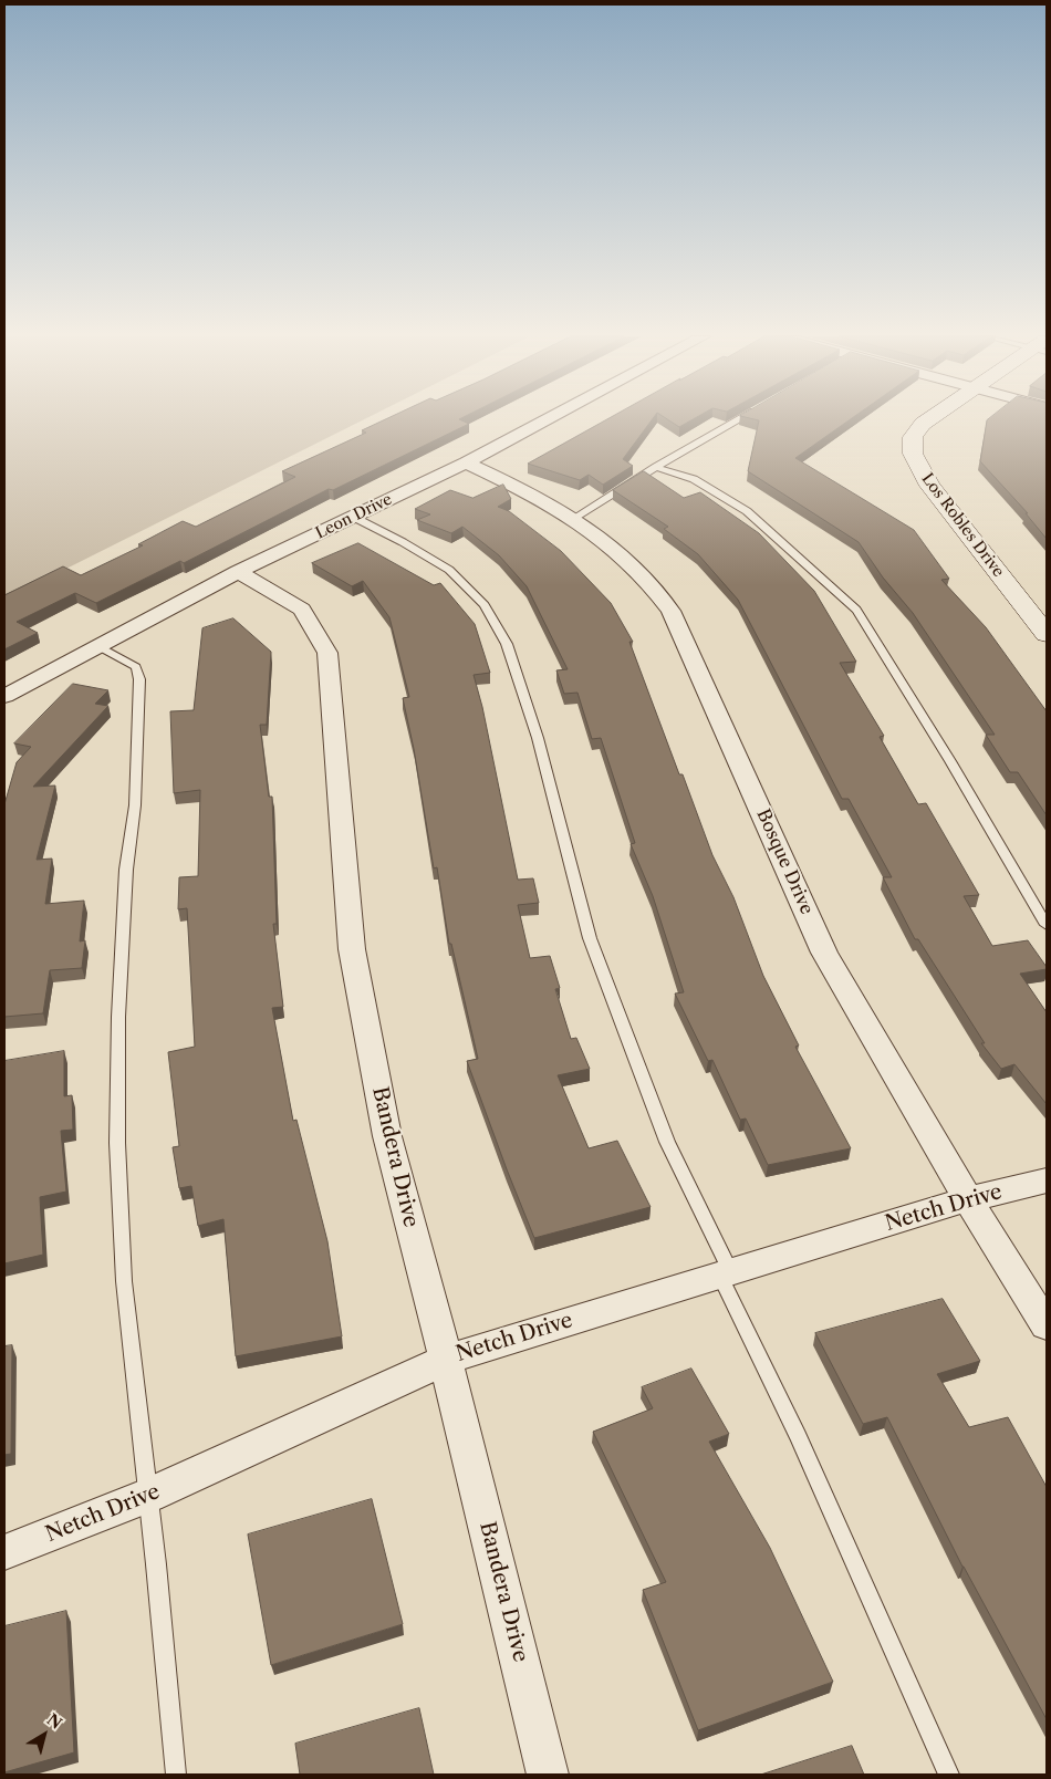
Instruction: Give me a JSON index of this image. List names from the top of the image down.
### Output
{
  "streets": {
    "street": [
      "Leon Drive",
      "Los Robles Drive",
      "Bosque Drive",
      "Bandera Drive",
      "Netch Drive"
    ]
  },
  "crossings": [
    ["Leon Drive", "Bosque Drive"],
    ["Leon Drive", "Bandera Drive"],
    ["Bosque Drive", "Netch Drive"],
    ["Bandera Drive", "Netch Drive"]
  ],
  "north": "top right"
}
